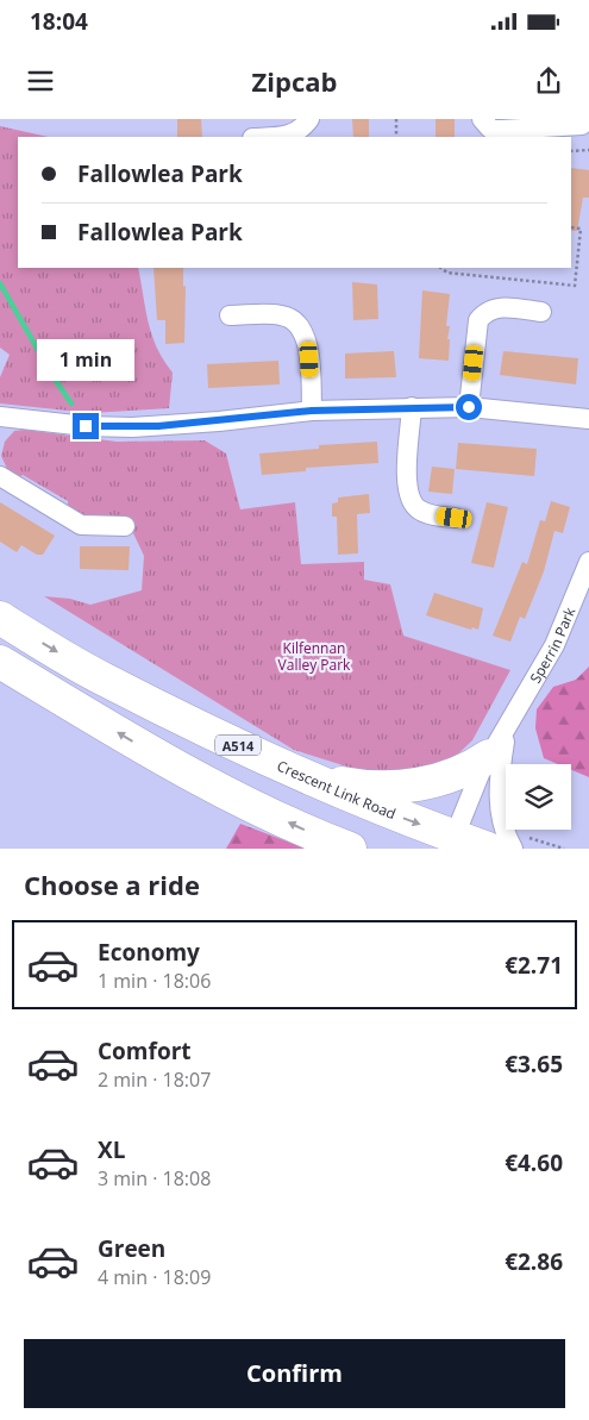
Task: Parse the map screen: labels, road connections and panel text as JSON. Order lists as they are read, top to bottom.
{
  "streets": {
    "highway": ["A514", "Crescent Link Road"],
    "street": ["Sperrin Park"]
  },
  "crossings": [
    ["Sperrin Park", "Crescent Link Road"]
  ],
  "parks": ["Kilfennan Valley Park"],
  "page": {
    "status": "18:04",
    "header": "Zipcab",
    "banner": ["Fallowlea Park", "Fallowlea Park"],
    "bubble": "1 min",
    "heading": "Choose a ride",
    "list": [
      {
        "name": "Economy",
        "note": "1 min · 18:06",
        "value": "€2.71"
      },
      {
        "name": "Comfort",
        "note": "2 min · 18:07",
        "value": "€3.65"
      },
      {
        "name": "XL",
        "note": "3 min · 18:08",
        "value": "€4.60"
      },
      {
        "name": "Green",
        "note": "4 min · 18:09",
        "value": "€2.86"
      }
    ],
    "buttons": "Confirm"
  }
}
